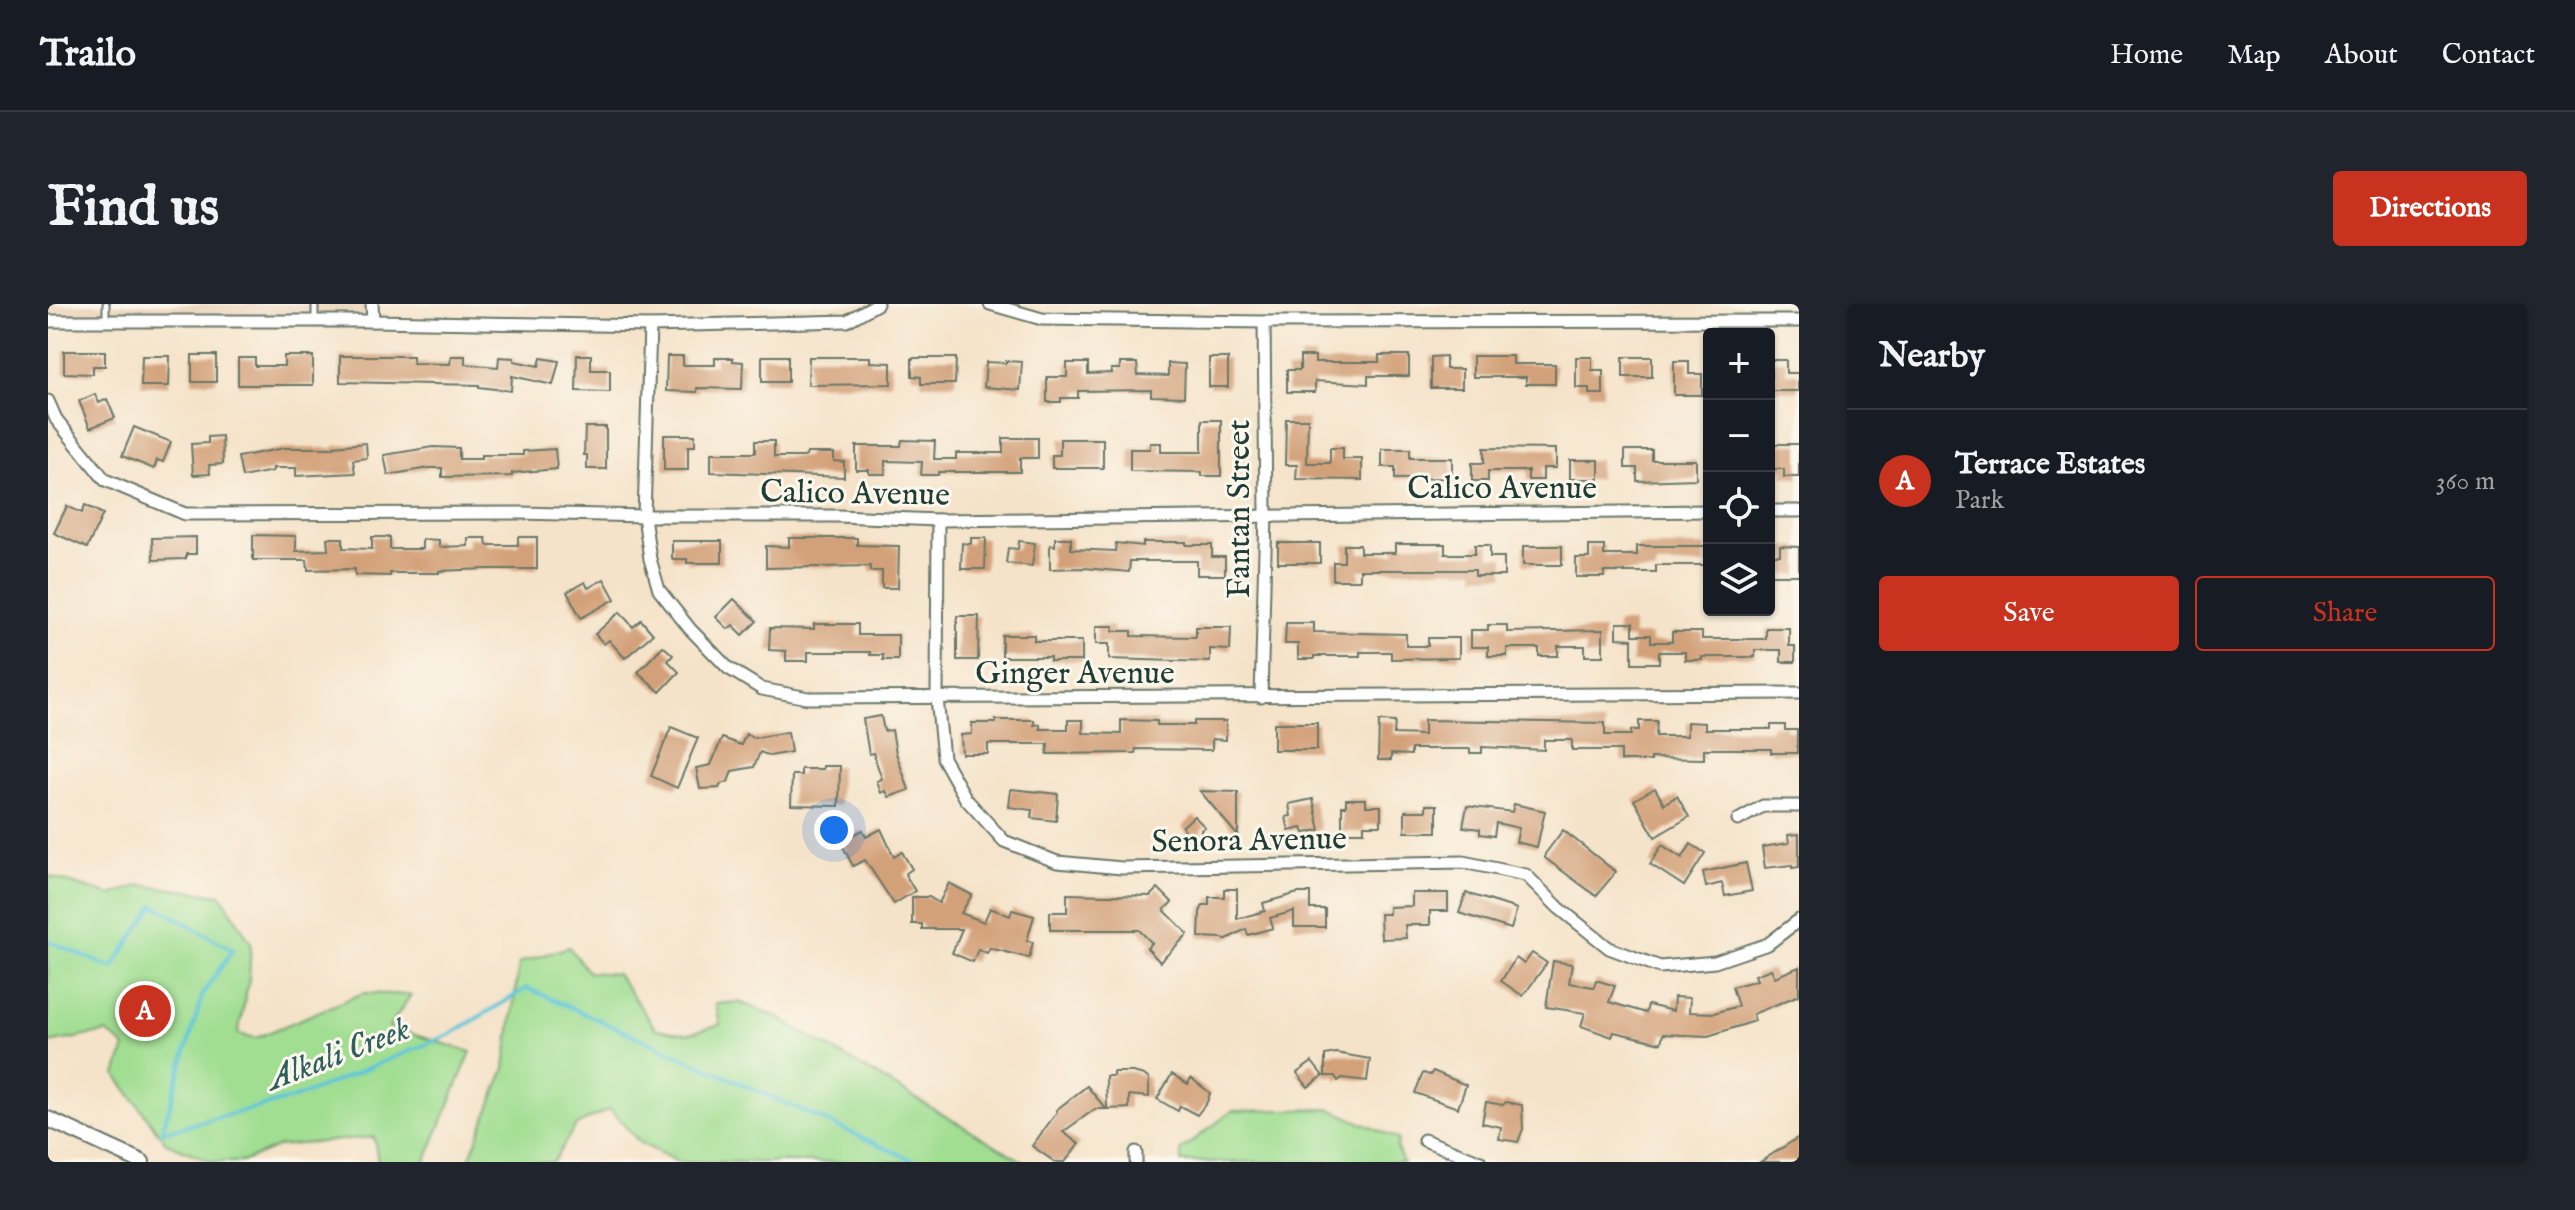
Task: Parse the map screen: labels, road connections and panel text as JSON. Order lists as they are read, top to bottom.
{
  "streets": {
    "street": [
      "Calico Avenue",
      "Fantan Street",
      "Ginger Avenue",
      "Senora Avenue"
    ]
  },
  "crossings": [
    ["Calico Avenue", "Fantan Street"],
    ["Calico Avenue", "Ginger Avenue"],
    ["Calico Avenue", "Senora Avenue"],
    ["Fantan Street", "Ginger Avenue"],
    ["Ginger Avenue", "Senora Avenue"]
  ],
  "water": ["Alkali Creek"],
  "page": {
    "header": "Trailo",
    "nav": [
      "Home",
      "Map",
      "About",
      "Contact"
    ],
    "buttons": [
      "Directions",
      ["Save", "Share"]
    ],
    "title": "Find us",
    "heading": "Nearby",
    "map_buttons": ["+", "−"],
    "list": [
      {
        "mark": "A",
        "name": "Terrace Estates",
        "note": "Park",
        "value": "360 m"
      }
    ],
    "pins": "A"
  }
}
